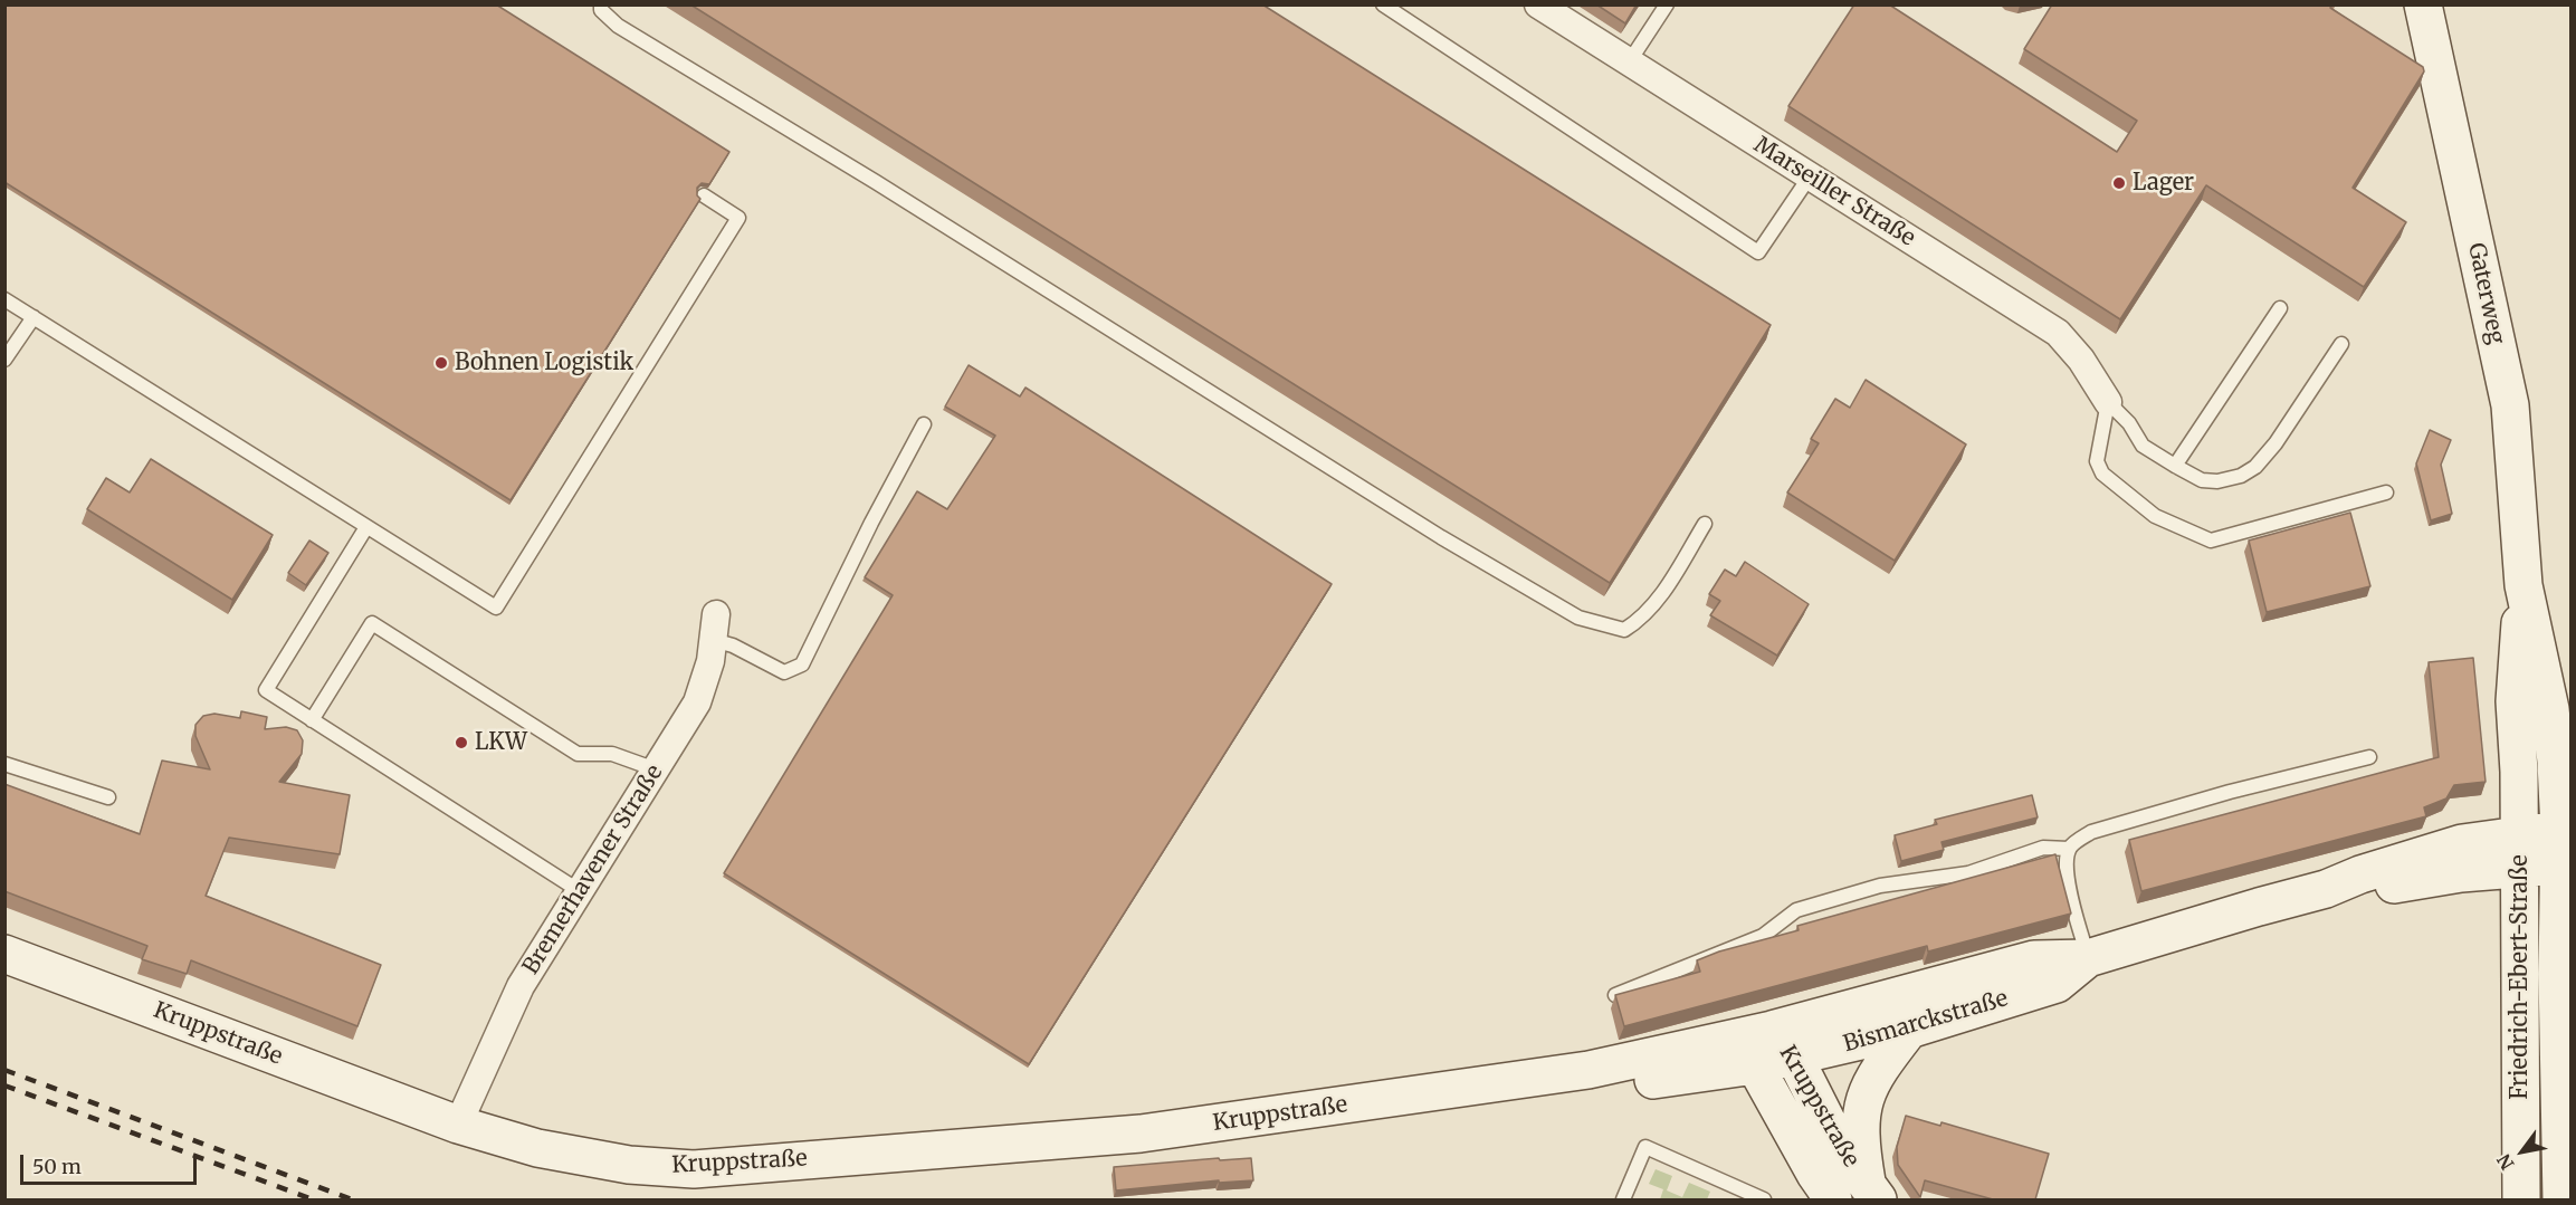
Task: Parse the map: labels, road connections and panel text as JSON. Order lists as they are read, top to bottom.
{
  "streets": {
    "street": [
      "Marseiller Straße",
      "Gaterweg",
      "Bremerhavener Straße",
      "Friedrich-Ebert-Straße",
      "Bismarckstraße",
      "Kruppstraße"
    ]
  },
  "crossings": [
    ["Gaterweg", "Friedrich-Ebert-Straße"],
    ["Gaterweg", "Bismarckstraße"],
    ["Bremerhavener Straße", "Kruppstraße"],
    ["Friedrich-Ebert-Straße", "Bismarckstraße"],
    ["Bismarckstraße", "Kruppstraße"]
  ],
  "places": ["Lager", "Bohnen Logistik", "LKW"],
  "scale_bar": "50 m",
  "north": "bottom left"
}
